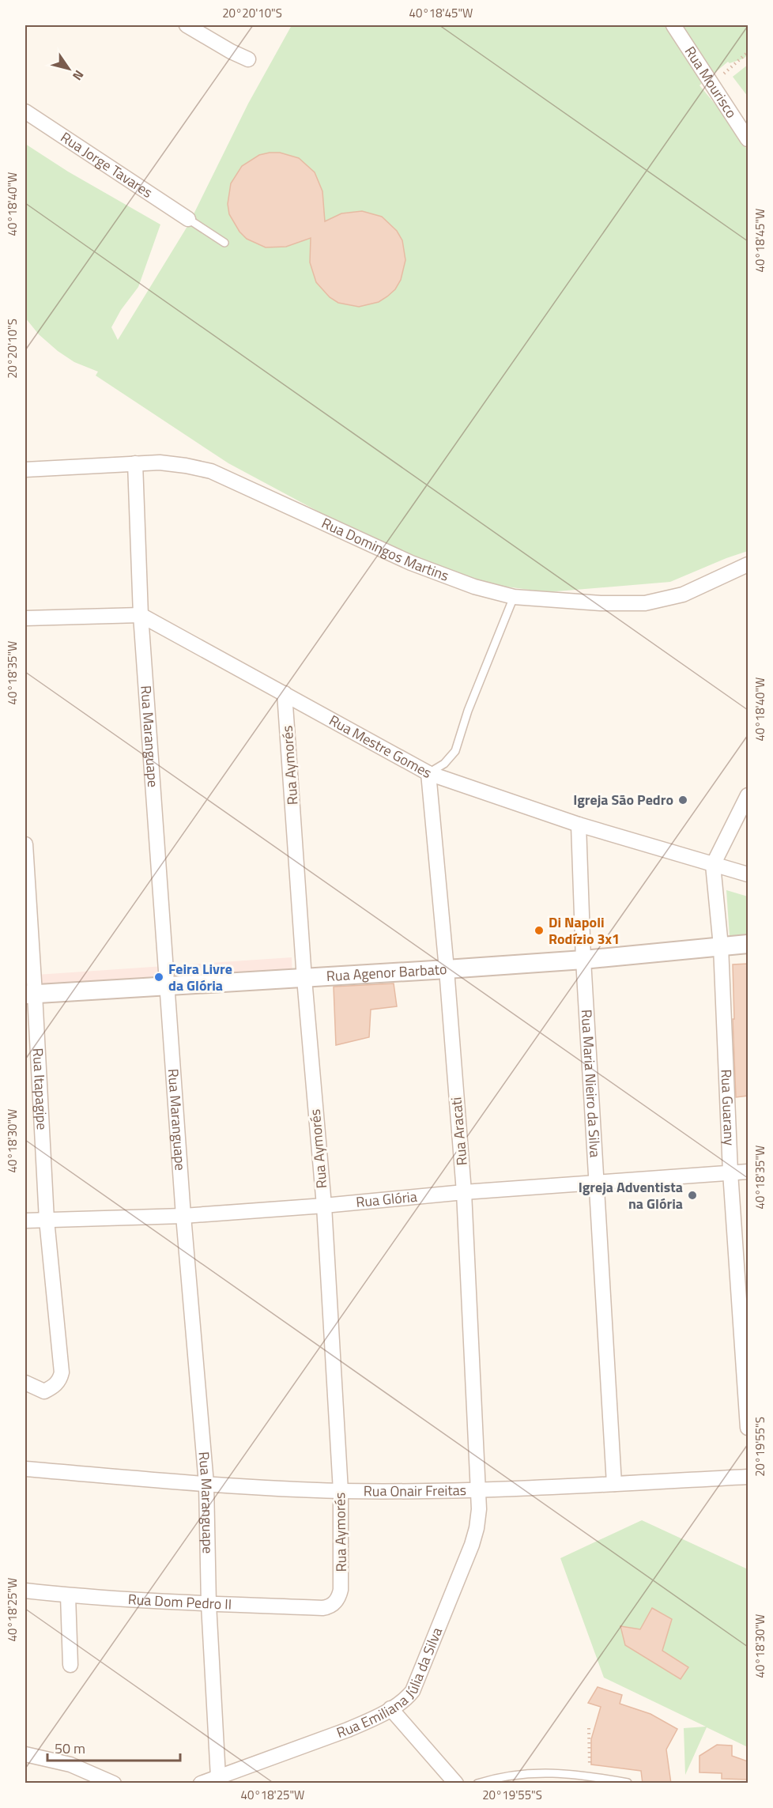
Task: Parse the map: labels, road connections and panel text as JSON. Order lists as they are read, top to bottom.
{
  "streets": {
    "street": [
      "Rua Mourisco",
      "Rua Jorge Tavares",
      "Rua Domingos Martins",
      "Rua Maranguape",
      "Rua Mestre Gomes",
      "Rua Aymorés",
      "Rua Agenor Barbato",
      "Rua Maria Nieiro da Silva",
      "Rua Itapagipe",
      "Rua Guarany",
      "Rua Aracati",
      "Rua Glória",
      "Rua Onair Freitas",
      "Rua Dom Pedro II",
      "Rua Emiliana Júlia da Silva"
    ]
  },
  "crossings": [
    ["Rua Domingos Martins", "Rua Maranguape"],
    ["Rua Maranguape", "Rua Mestre Gomes"],
    ["Rua Maranguape", "Rua Agenor Barbato"],
    ["Rua Maranguape", "Rua Glória"],
    ["Rua Maranguape", "Rua Onair Freitas"],
    ["Rua Maranguape", "Rua Dom Pedro II"],
    ["Rua Maranguape", "Rua Emiliana Júlia da Silva"],
    ["Rua Mestre Gomes", "Rua Aymorés"],
    ["Rua Mestre Gomes", "Rua Maria Nieiro da Silva"],
    ["Rua Mestre Gomes", "Rua Guarany"],
    ["Rua Mestre Gomes", "Rua Aracati"],
    ["Rua Aymorés", "Rua Agenor Barbato"],
    ["Rua Aymorés", "Rua Glória"],
    ["Rua Aymorés", "Rua Onair Freitas"],
    ["Rua Aymorés", "Rua Dom Pedro II"],
    ["Rua Agenor Barbato", "Rua Maria Nieiro da Silva"],
    ["Rua Agenor Barbato", "Rua Itapagipe"],
    ["Rua Agenor Barbato", "Rua Guarany"],
    ["Rua Agenor Barbato", "Rua Aracati"],
    ["Rua Maria Nieiro da Silva", "Rua Glória"],
    ["Rua Maria Nieiro da Silva", "Rua Onair Freitas"],
    ["Rua Itapagipe", "Rua Glória"],
    ["Rua Guarany", "Rua Glória"],
    ["Rua Aracati", "Rua Glória"],
    ["Rua Aracati", "Rua Onair Freitas"],
    ["Rua Aracati", "Rua Emiliana Júlia da Silva"],
    ["Rua Onair Freitas", "Rua Emiliana Júlia da Silva"]
  ],
  "places": [
    "Igreja São Pedro",
    "Di Napoli Rodízio 3x1",
    "Feira Livre da Glória",
    "Igreja Adventista na Glória"
  ],
  "scale_bar": "50 m",
  "north": "bottom right",
  "coordinates": [
    "20°20'10\"S",
    "40°18'45\"W",
    "40°18'40\"W",
    "40°18'35\"W",
    "40°18'30\"W",
    "20°19'55\"S",
    "40°18'25\"W"
  ]
}
